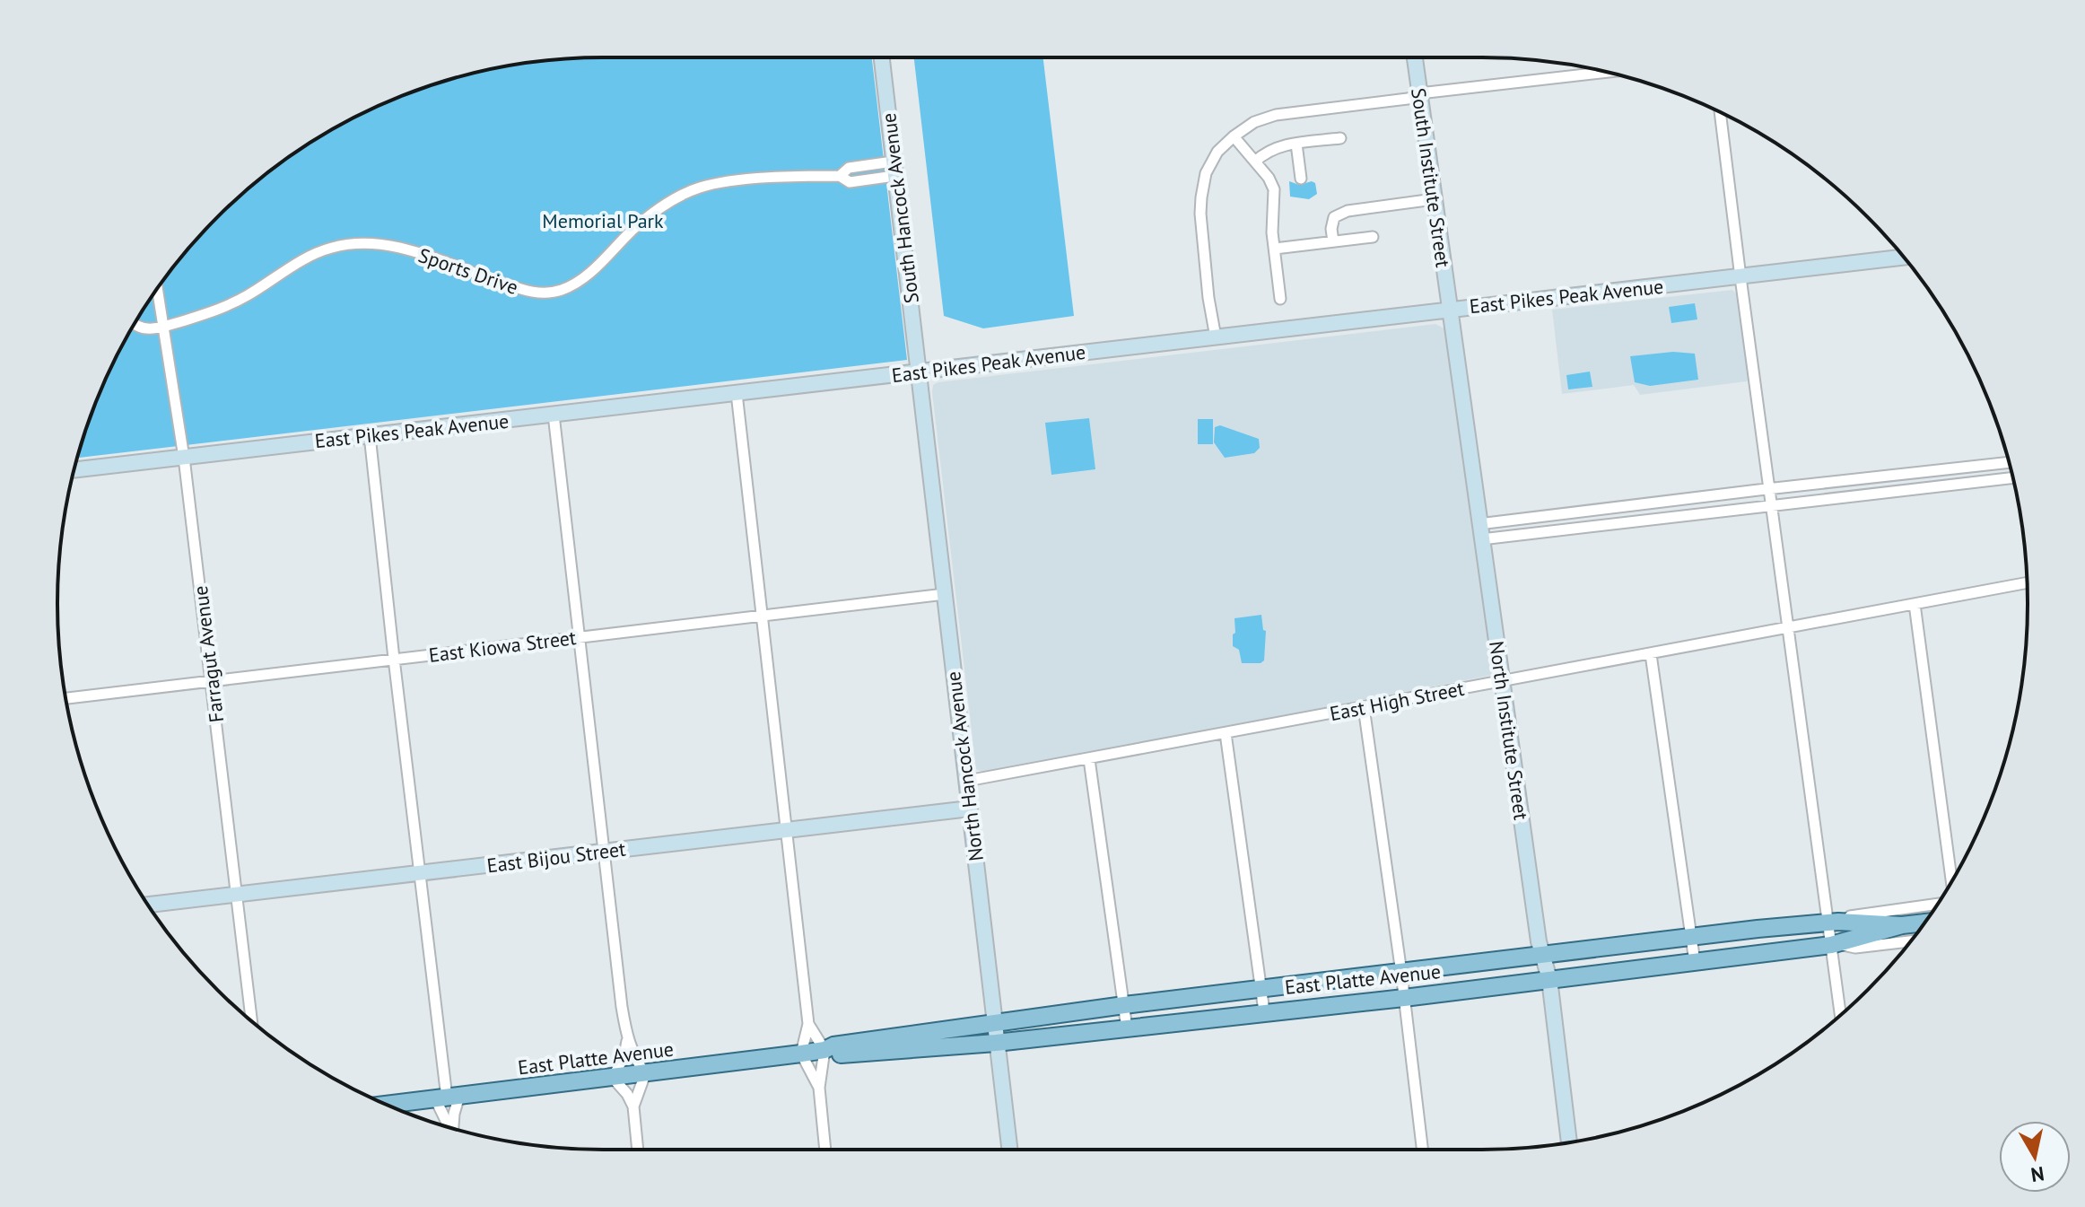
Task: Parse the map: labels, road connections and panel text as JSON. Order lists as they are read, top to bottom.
{
  "streets": {
    "main road": [
      "South Institute Street",
      "South Hancock Avenue",
      "East Pikes Peak Avenue",
      "North Institute Street",
      "North Hancock Avenue",
      "East Bijou Street",
      "East Platte Avenue"
    ],
    "street": [
      "Sports Drive",
      "East Kiowa Street",
      "Farragut Avenue",
      "East High Street"
    ]
  },
  "crossings": [
    ["South Institute Street", "East Pikes Peak Avenue"],
    ["South Institute Street", "North Institute Street"],
    ["South Hancock Avenue", "Sports Drive"],
    ["South Hancock Avenue", "East Pikes Peak Avenue"],
    ["South Hancock Avenue", "North Hancock Avenue"],
    ["Sports Drive", "Farragut Avenue"],
    ["East Pikes Peak Avenue", "Farragut Avenue"],
    ["East Pikes Peak Avenue", "North Institute Street"],
    ["East Pikes Peak Avenue", "North Hancock Avenue"],
    ["East Kiowa Street", "Farragut Avenue"],
    ["East Kiowa Street", "North Hancock Avenue"],
    ["Farragut Avenue", "East Bijou Street"],
    ["East High Street", "North Institute Street"],
    ["East High Street", "North Hancock Avenue"],
    ["North Institute Street", "East Platte Avenue"],
    ["North Hancock Avenue", "East Bijou Street"],
    ["North Hancock Avenue", "East Platte Avenue"]
  ],
  "parks": ["Memorial Park"],
  "north": "bottom"
}
